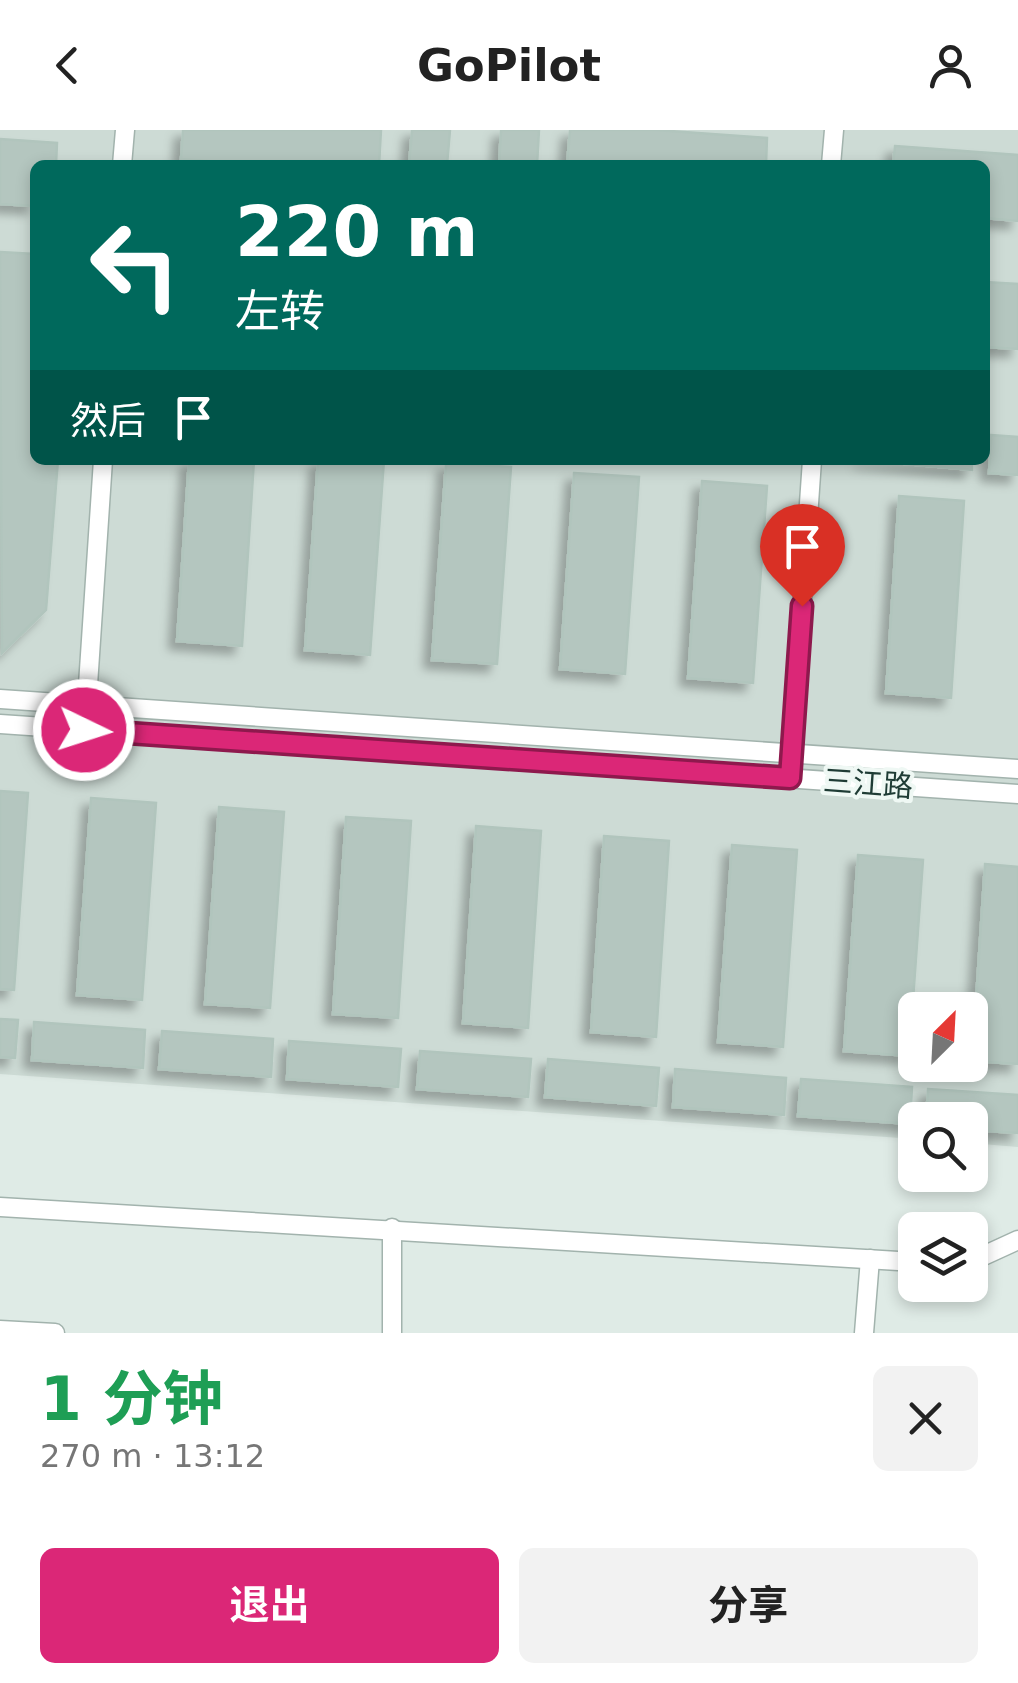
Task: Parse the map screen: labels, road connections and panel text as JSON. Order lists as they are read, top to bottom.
{
  "streets": {
    "street": ["三江路"]
  },
  "north": "top right",
  "page": {
    "header": "GoPilot",
    "turn": ["220 m", "左转"],
    "then": "然后",
    "heading": ["1 分钟", "270 m · 13:12"],
    "buttons": ["退出", "分享"]
  }
}
